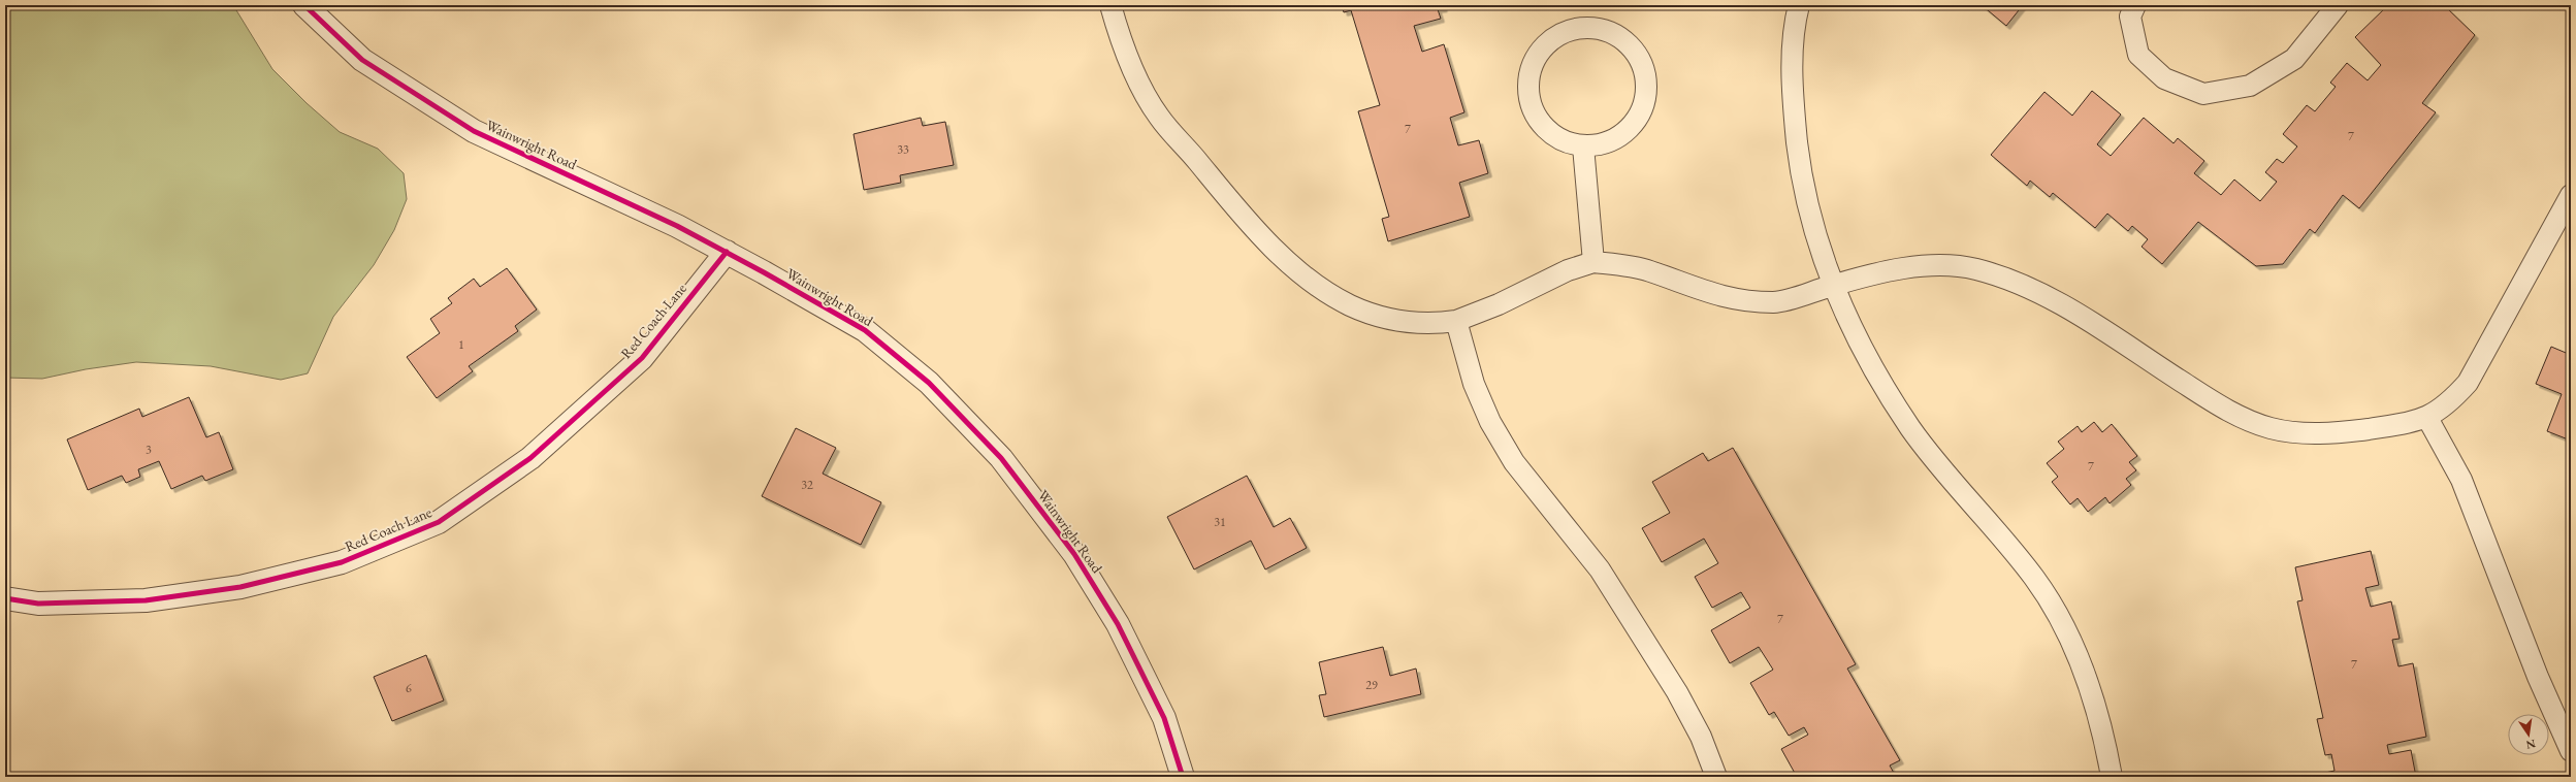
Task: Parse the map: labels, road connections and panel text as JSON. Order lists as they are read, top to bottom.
{
  "streets": {
    "street": ["Wainwright Road", "Red Coach Lane"]
  },
  "crossings": [
    ["Wainwright Road", "Red Coach Lane"]
  ],
  "house_numbers": [
    "7",
    "7",
    "33",
    "1",
    "3",
    "7",
    "32",
    "31",
    "7",
    "7",
    "29",
    "6"
  ],
  "north": "bottom"
}
